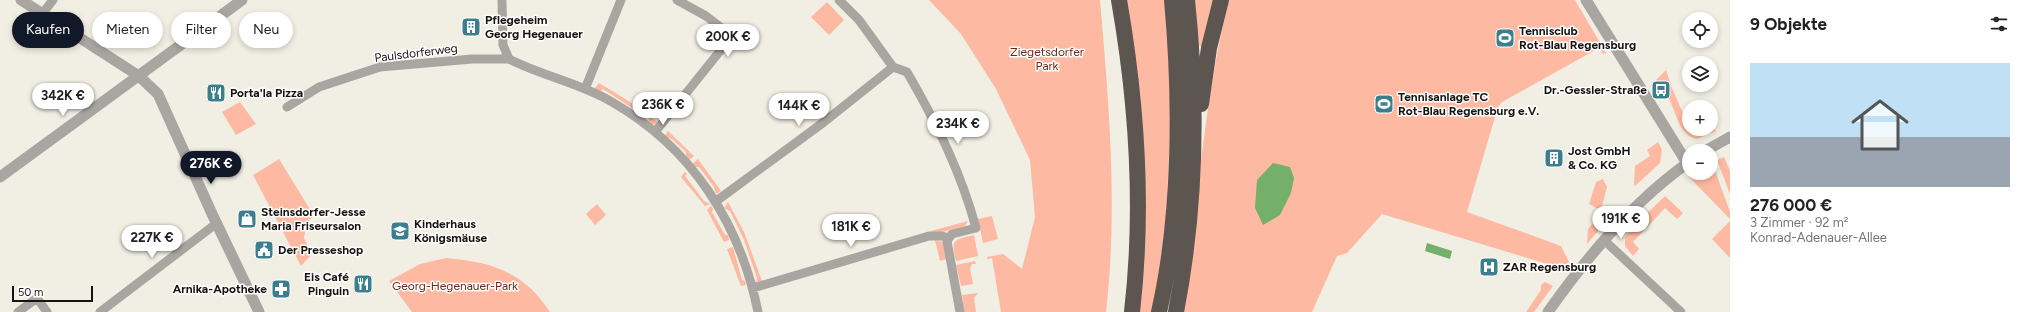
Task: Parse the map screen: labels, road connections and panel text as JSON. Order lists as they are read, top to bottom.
{
  "streets": {
    "street": ["Paulsdorferweg"]
  },
  "parks": ["Ziegetsdorfer Park", "Georg-Hegenauer-Park"],
  "places": {
    "building": ["Pflegeheim Georg Hegenauer", "Jost GmbH & Co. KG"],
    "sports": ["Tennisclub Rot-Blau Regensburg", "Tennisanlage TC Rot-Blau Regensburg e.V."],
    "bus stop": ["Dr.-Gessler-Straße"],
    "restaurant": ["Porta'la Pizza", "Eis Café Pinguin"],
    "shop": ["Steinsdorfer-Jesse Maria Friseursalon"],
    "school or university": ["Kinderhaus Königsmäuse"],
    "public building": ["Der Presseshop"],
    "hospital": ["ZAR Regensburg"],
    "pharmacy": ["Arnika-Apotheke"]
  },
  "scale_bar": "50 m",
  "page": {
    "heading": "9 Objekte",
    "map_buttons": ["+", "−"],
    "chip": [
      "Kaufen",
      "Mieten",
      "Filter",
      "Neu"
    ],
    "price": [
      "200K €",
      "342K €",
      "236K €",
      "144K €",
      "234K €",
      "276K €",
      "191K €",
      "181K €",
      "227K €"
    ],
    "list": [
      {
        "name": "276 000 €",
        "note": "3 Zimmer · 92 m² · Konrad-Adenauer-Allee"
      }
    ],
    "scale": "50 m"
  }
}
